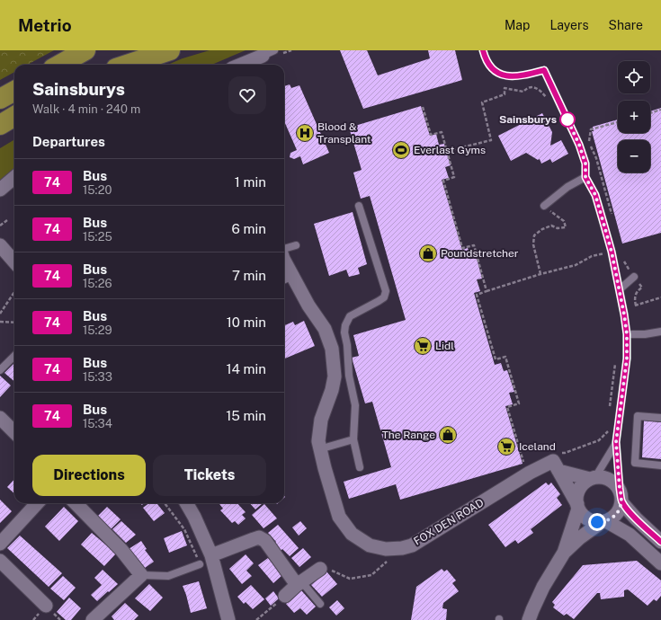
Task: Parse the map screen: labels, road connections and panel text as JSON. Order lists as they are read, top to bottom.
{
  "streets": {
    "street": ["FOX DEN ROAD"]
  },
  "places": {
    "other": ["Sainsburys"],
    "hospital": ["Blood & Transplant"],
    "sports": ["Everlast Gyms"],
    "shop": ["Poundstretcher", "The Range"],
    "supermarket": ["Lidl", "Iceland"]
  },
  "lines": ["bus line 74"],
  "page": {
    "header": "Metrio",
    "nav": ["Map", "Layers", "Share"],
    "map_buttons": ["+", "−"],
    "heading": [
      ["Sainsburys", "Walk · 4 min · 240 m"],
      "Departures"
    ],
    "list": [
      {
        "mark": "74",
        "name": "Bus",
        "note": "15:20",
        "value": "1 min"
      },
      {
        "mark": "74",
        "name": "Bus",
        "note": "15:25",
        "value": "6 min"
      },
      {
        "mark": "74",
        "name": "Bus",
        "note": "15:26",
        "value": "7 min"
      },
      {
        "mark": "74",
        "name": "Bus",
        "note": "15:29",
        "value": "10 min"
      },
      {
        "mark": "74",
        "name": "Bus",
        "note": "15:33",
        "value": "14 min"
      },
      {
        "mark": "74",
        "name": "Bus",
        "note": "15:34",
        "value": "15 min"
      }
    ],
    "buttons": ["Directions", "Tickets"]
  }
}
